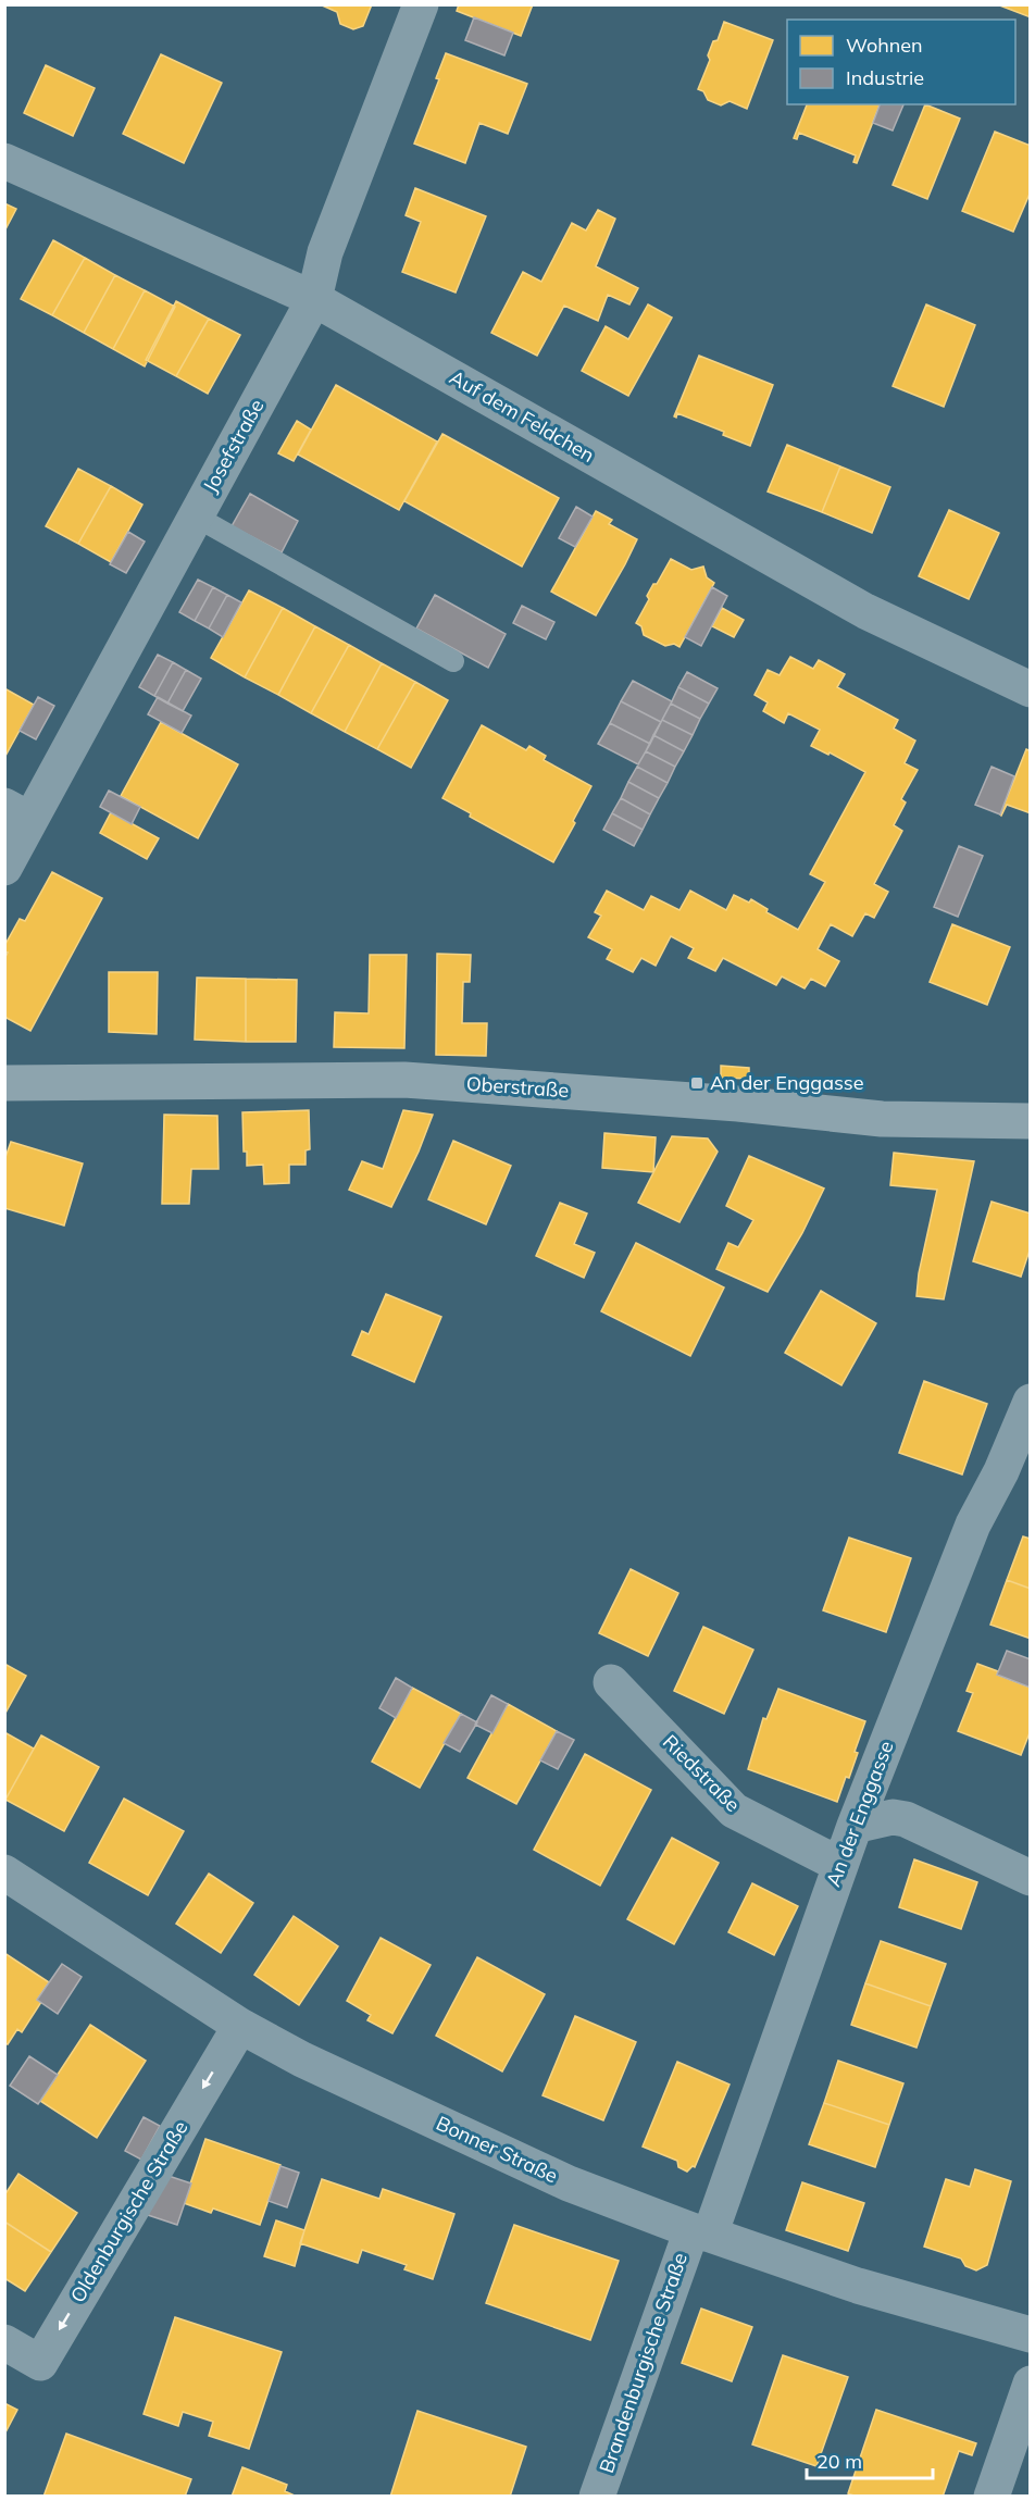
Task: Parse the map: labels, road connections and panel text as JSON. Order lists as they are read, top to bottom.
{
  "streets": {
    "street": [
      "Auf dem Feldchen",
      "Josefstraße",
      "Oberstraße",
      "Riedstraße",
      "An der Enggasse",
      "Bonner Straße",
      "Oldenburgische Straße",
      "Brandenburgische Straße"
    ]
  },
  "crossings": [
    ["Auf dem Feldchen", "Josefstraße"],
    ["Riedstraße", "An der Enggasse"],
    ["An der Enggasse", "Bonner Straße"],
    ["An der Enggasse", "Brandenburgische Straße"],
    ["Bonner Straße", "Oldenburgische Straße"],
    ["Bonner Straße", "Brandenburgische Straße"]
  ],
  "one_way": ["Oldenburgische Straße"],
  "places": {
    "transit": ["An der Enggasse"]
  },
  "legend": ["Wohnen", "Industrie"],
  "scale_bar": "20 m"
}
